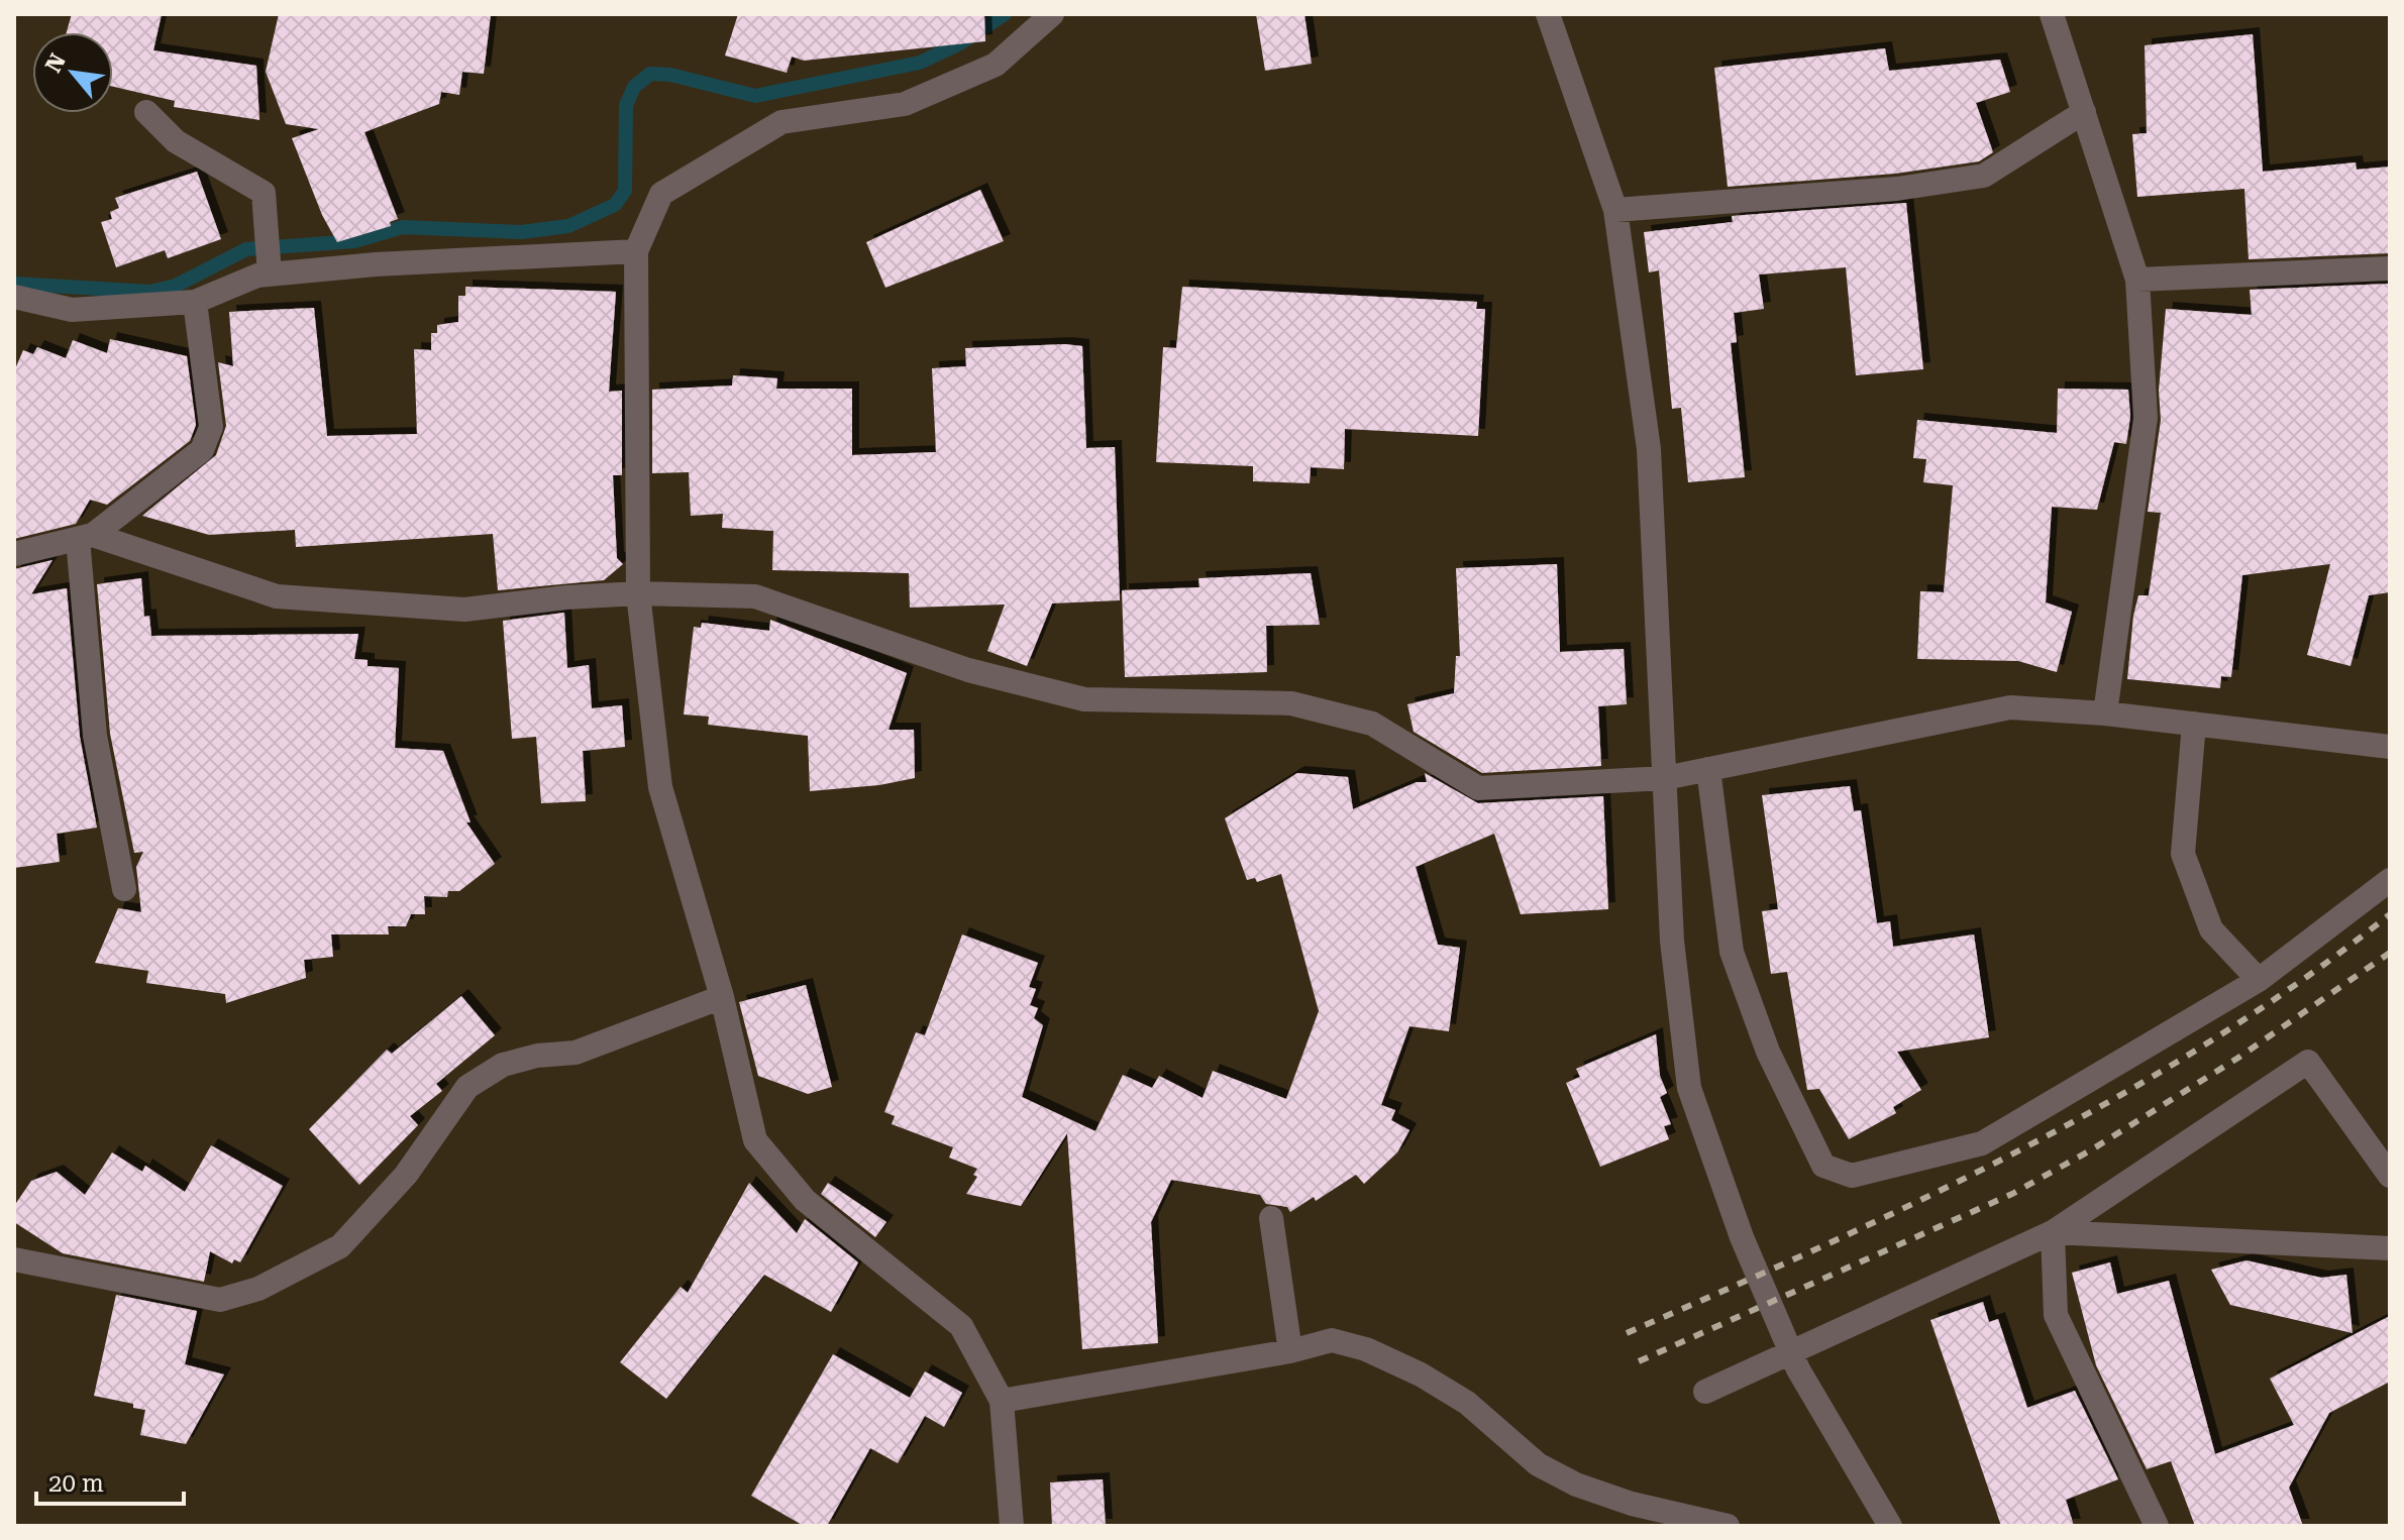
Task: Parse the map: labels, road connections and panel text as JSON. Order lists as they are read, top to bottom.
{
  "scale_bar": "20 m",
  "north": "top left"
}
